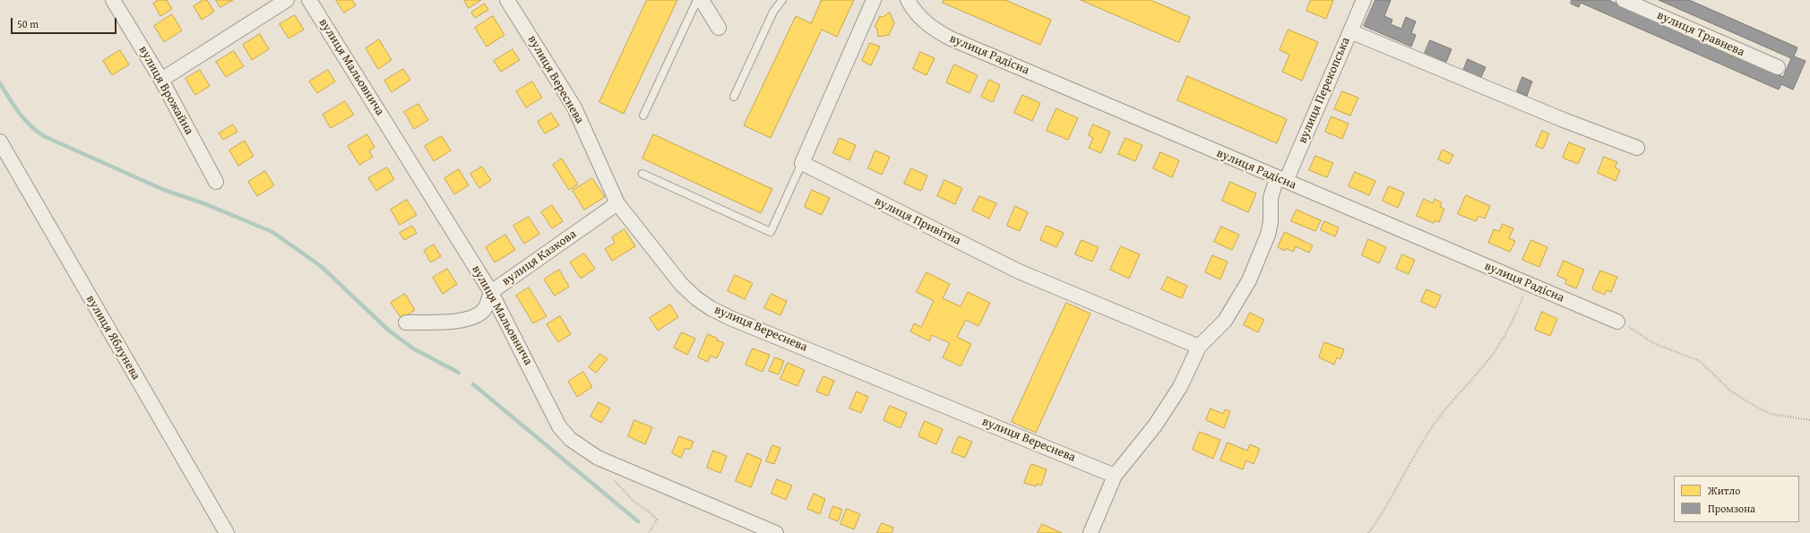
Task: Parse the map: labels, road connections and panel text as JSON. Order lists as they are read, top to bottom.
{
  "streets": {
    "street": [
      "вулиця Травнева",
      "вулиця Радісна",
      "вулиця Мальовнича",
      "вулиця Вереснева",
      "вулиця Врожайна",
      "вулиця Перекопська",
      "вулиця Привітна",
      "вулиця Казкова",
      "вулиця Яблунева"
    ]
  },
  "crossings": [
    ["вулиця Радісна", "вулиця Перекопська"],
    ["вулиця Мальовнича", "вулиця Казкова"],
    ["вулиця Вереснева", "вулиця Перекопська"],
    ["вулиця Вереснева", "вулиця Казкова"],
    ["вулиця Перекопська", "вулиця Привітна"]
  ],
  "legend": ["Житло", "Промзона"],
  "scale_bar": "50 m"
}
